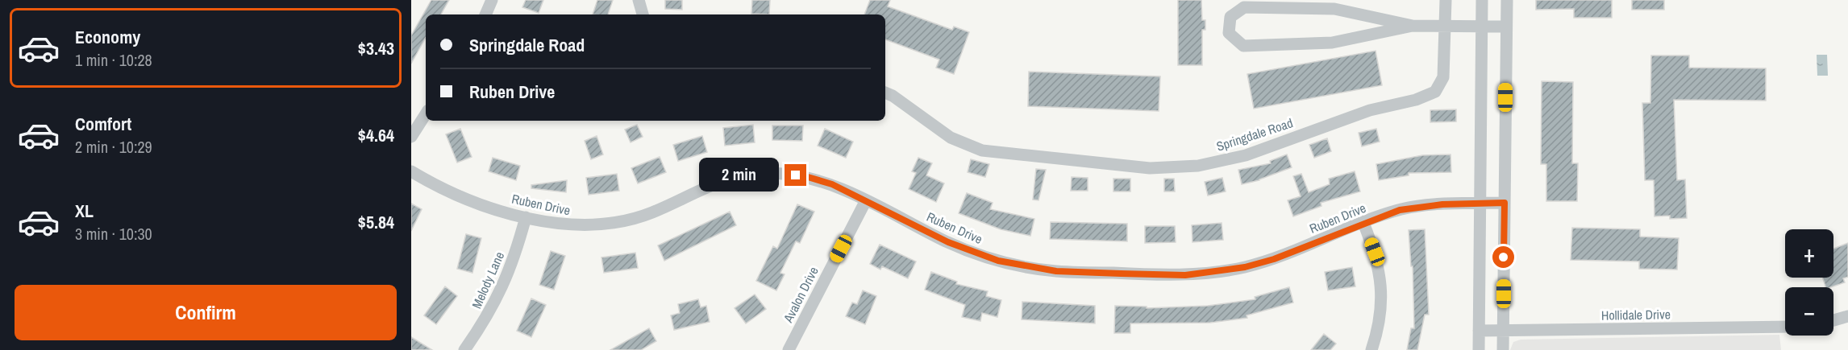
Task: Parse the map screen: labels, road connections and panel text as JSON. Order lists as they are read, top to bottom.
{
  "streets": {
    "street": [
      "Springdale Road",
      "Ruben Drive",
      "Melody Lane",
      "Avalon Drive",
      "Hollidale Drive"
    ]
  },
  "crossings": [
    ["Ruben Drive", "Melody Lane"],
    ["Ruben Drive", "Avalon Drive"]
  ],
  "page": {
    "list": [
      {
        "name": "Economy",
        "note": "1 min · 10:28",
        "value": "$3.43"
      },
      {
        "name": "Comfort",
        "note": "2 min · 10:29",
        "value": "$4.64"
      },
      {
        "name": "XL",
        "note": "3 min · 10:30",
        "value": "$5.84"
      }
    ],
    "banner": ["Springdale Road", "Ruben Drive"],
    "bubble": "2 min",
    "map_buttons": ["+", "−"],
    "buttons": "Confirm"
  }
}
